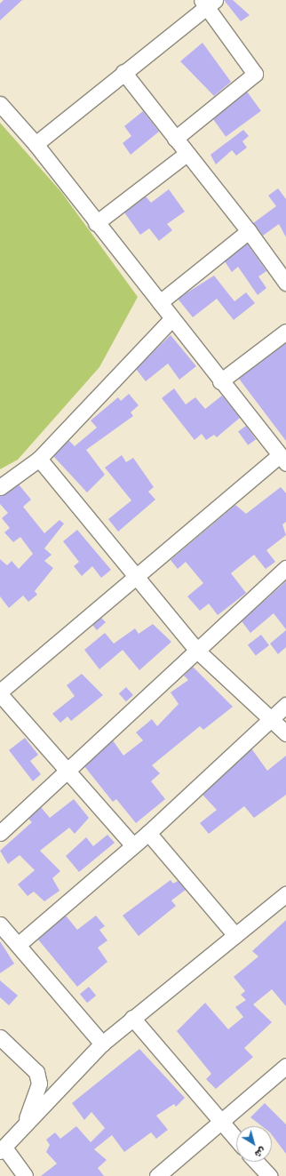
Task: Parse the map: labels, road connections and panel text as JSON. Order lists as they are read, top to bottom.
{
  "north": "bottom right"
}
